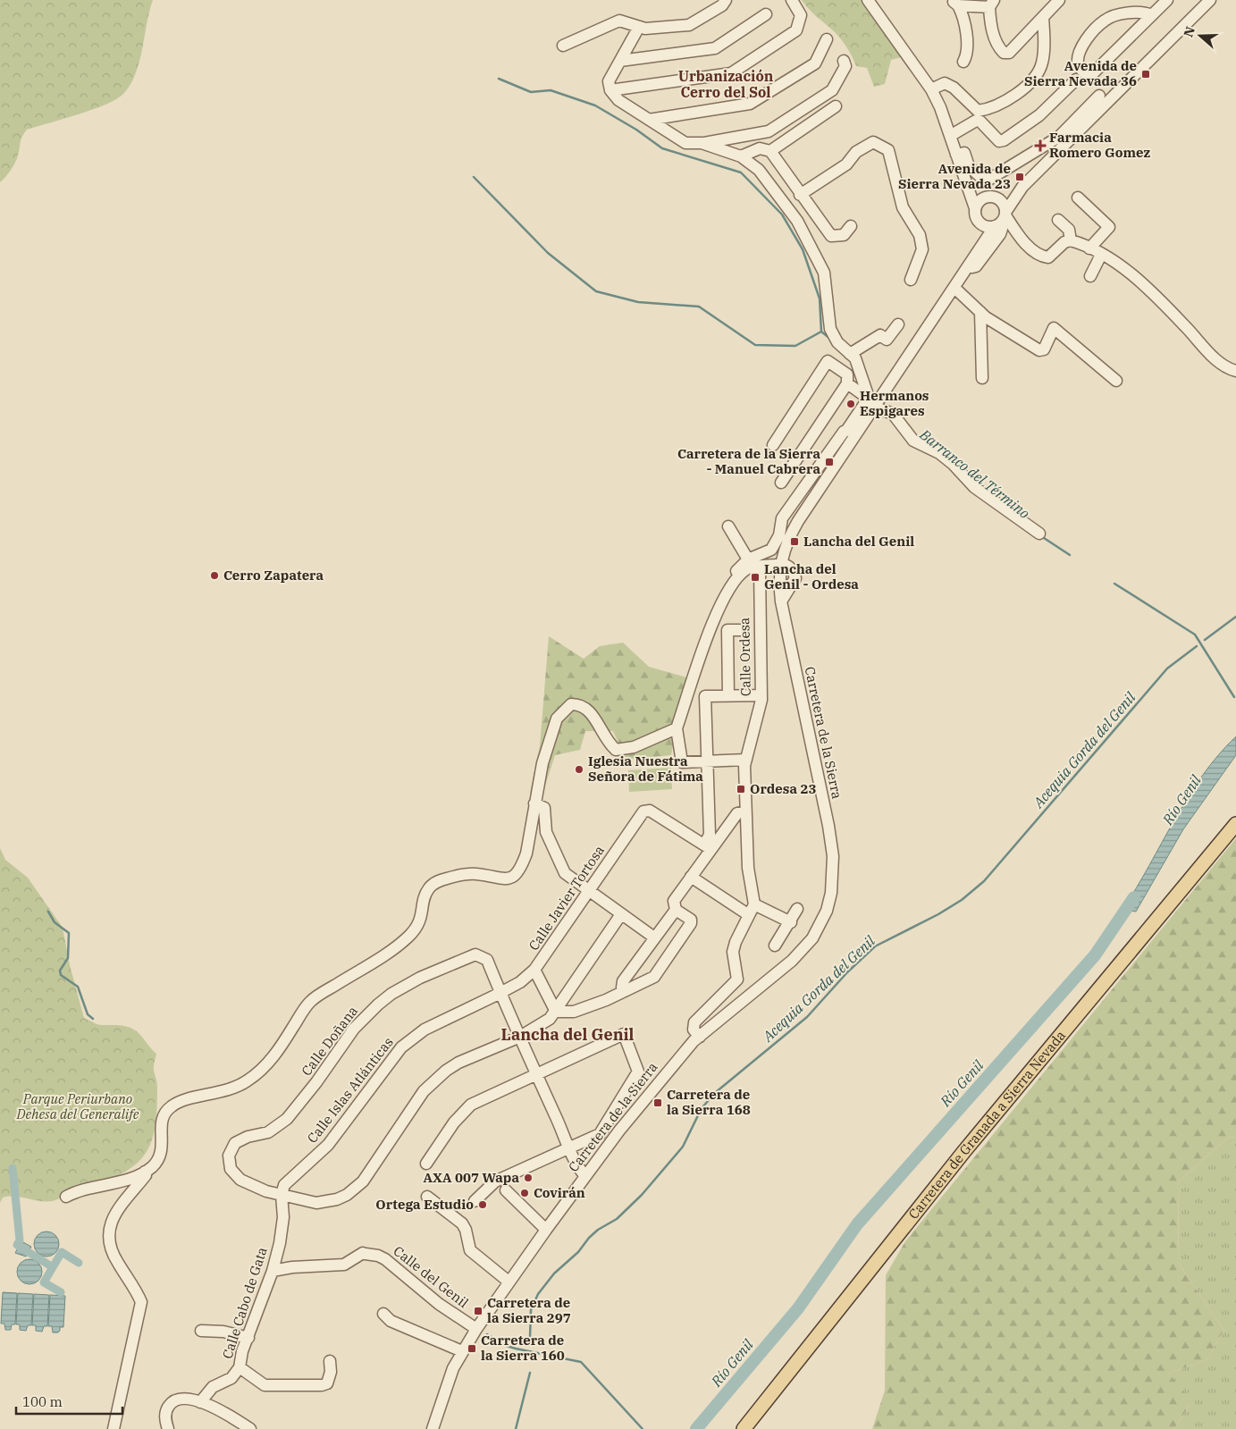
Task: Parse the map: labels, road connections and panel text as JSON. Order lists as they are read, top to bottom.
{
  "streets": {
    "main road": ["Carretera de Granada a Sierra Nevada"],
    "street": [
      "Calle Ordesa",
      "Carretera de la Sierra",
      "Calle Javier Tortosa",
      "Calle Doñana",
      "Calle Islas Atlánticas",
      "Calle del Genil",
      "Calle Cabo de Gata"
    ]
  },
  "crossings": [
    ["Carretera de la Sierra", "Calle Doñana"],
    ["Carretera de la Sierra", "Calle del Genil"],
    ["Calle Javier Tortosa", "Calle Doñana"],
    ["Calle Javier Tortosa", "Calle Islas Atlánticas"],
    ["Calle Doñana", "Calle Islas Atlánticas"],
    ["Calle Doñana", "Calle Cabo de Gata"],
    ["Calle Islas Atlánticas", "Calle Cabo de Gata"],
    ["Calle del Genil", "Calle Cabo de Gata"]
  ],
  "districts": ["Urbanización Cerro del Sol", "Lancha del Genil"],
  "water": ["Barranco del Término", "Acequia Gorda del Genil", "Río Genil"],
  "parks": ["Parque Periurbano Dehesa del Generalife"],
  "places": {
    "transit": [
      "Avenida de Sierra Nevada 36",
      "Avenida de Sierra Nevada 23",
      "Carretera de la Sierra - Manuel Cabrera",
      "Lancha del Genil",
      "Lancha del Genil - Ordesa",
      "Ordesa 23",
      "Carretera de la Sierra 168",
      "Carretera de la Sierra 297",
      "Carretera de la Sierra 160"
    ],
    "health": ["Farmacia Romero Gomez"],
    "other": [
      "Hermanos Espigares",
      "Cerro Zapatera",
      "Iglesia Nuestra Señora de Fátima",
      "AXA 007 Wapa",
      "Covirán",
      "Ortega Estudio"
    ]
  },
  "scale_bar": "100 m",
  "north": "left"
}
